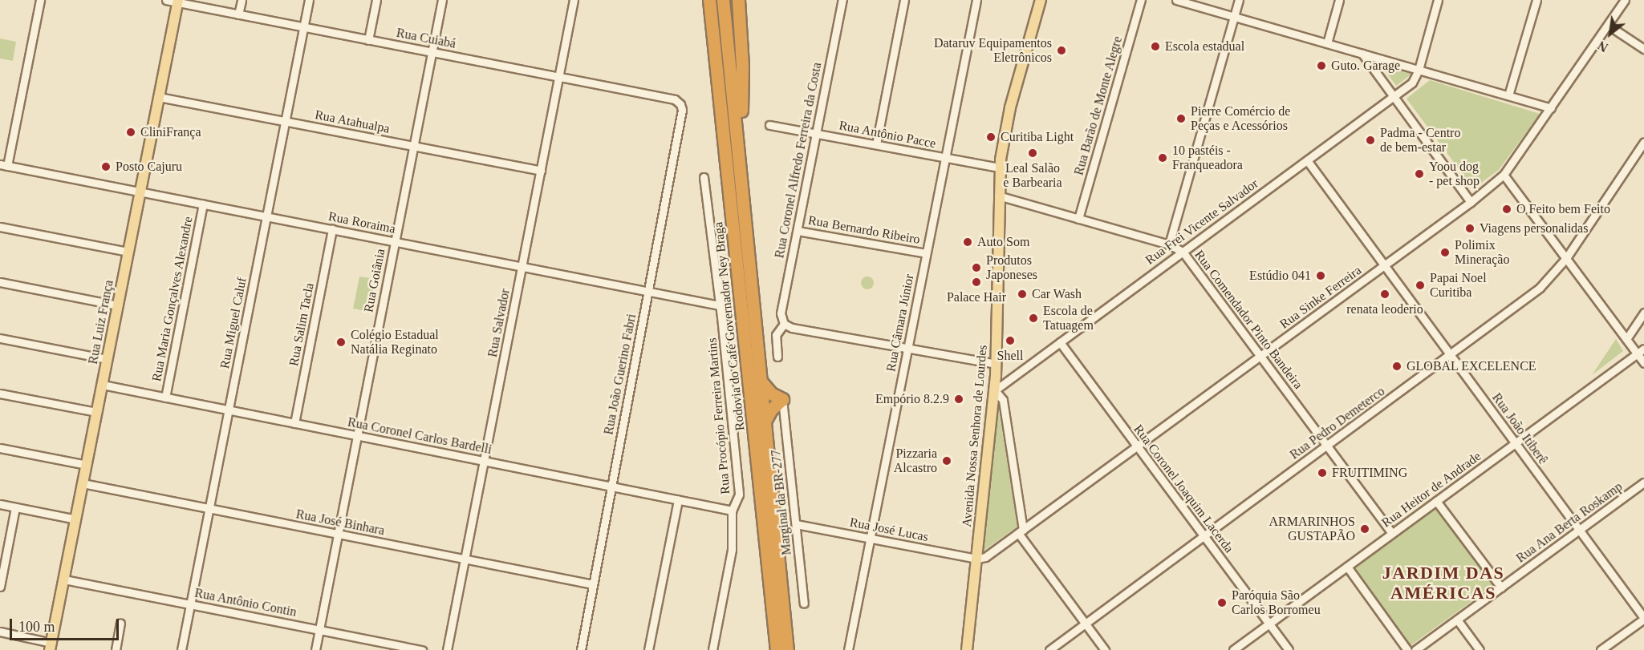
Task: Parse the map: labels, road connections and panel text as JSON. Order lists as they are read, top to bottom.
{
  "streets": {
    "highway": ["Rodovia do Café Governador Ney Braga"],
    "main road": ["Rua Luiz França", "Avenida Nossa Senhora de Lourdes"],
    "street": [
      "Rua Cuiabá",
      "Rua Barão de Monte Alegre",
      "Rua Atahualpa",
      "Rua Antônio Pacce",
      "Rua Coronel Alfredo Ferreira da Costa",
      "Rua Frei Vicente Salvador",
      "Rua Roraima",
      "Rua Bernardo Ribeiro",
      "Rua Goiânia",
      "Rua Sinke Ferreira",
      "Rua Maria Gonçalves Alexandre",
      "Rua Comendador Pinto Bandeira",
      "Rua Miguel Caluf",
      "Rua Salvador",
      "Rua Câmara Júnior",
      "Rua Salim Tacla",
      "Rua João Guerino Fabri",
      "Rua Procópio Ferreira Martins",
      "Rua Pedro Demeterco",
      "Rua João Itiberê",
      "Rua Coronel Carlos Bardelli",
      "Rua Coronel Joaquim Lacerda",
      "Rua Heitor de Andrade",
      "Marginal da BR-277",
      "Rua José Binhara",
      "Rua Ana Berta Roskamp",
      "Rua José Lucas",
      "Rua Antônio Contin"
    ]
  },
  "crossings": [
    ["Rua Cuiabá", "Rua Goiânia"],
    ["Rua Cuiabá", "Rua Luiz França"],
    ["Rua Cuiabá", "Rua Miguel Caluf"],
    ["Rua Cuiabá", "Rua Salvador"],
    ["Rua Cuiabá", "Rua João Guerino Fabri"],
    ["Rua Barão de Monte Alegre", "Rua Comendador Pinto Bandeira"],
    ["Rua Atahualpa", "Rua Goiânia"],
    ["Rua Atahualpa", "Rua Luiz França"],
    ["Rua Atahualpa", "Rua Miguel Caluf"],
    ["Rua Atahualpa", "Rua Salvador"],
    ["Rua Antônio Pacce", "Rua Coronel Alfredo Ferreira da Costa"],
    ["Rua Antônio Pacce", "Rua Câmara Júnior"],
    ["Rua Antônio Pacce", "Avenida Nossa Senhora de Lourdes"],
    ["Rua Coronel Alfredo Ferreira da Costa", "Rua Bernardo Ribeiro"],
    ["Rua Frei Vicente Salvador", "Rua Comendador Pinto Bandeira"],
    ["Rua Frei Vicente Salvador", "Rua João Itiberê"],
    ["Rua Frei Vicente Salvador", "Avenida Nossa Senhora de Lourdes"],
    ["Rua Frei Vicente Salvador", "Rua Coronel Joaquim Lacerda"],
    ["Rua Roraima", "Rua Goiânia"],
    ["Rua Roraima", "Rua Maria Gonçalves Alexandre"],
    ["Rua Roraima", "Rua Luiz França"],
    ["Rua Roraima", "Rua Miguel Caluf"],
    ["Rua Roraima", "Rua Salvador"],
    ["Rua Roraima", "Rua Salim Tacla"],
    ["Rua Roraima", "Rua João Guerino Fabri"],
    ["Rua Roraima", "Rua Procópio Ferreira Martins"],
    ["Rua Bernardo Ribeiro", "Rua Câmara Júnior"],
    ["Rua Goiânia", "Rua Coronel Carlos Bardelli"],
    ["Rua Goiânia", "Rua José Binhara"],
    ["Rua Goiânia", "Rua Antônio Contin"],
    ["Rua Sinke Ferreira", "Rua Comendador Pinto Bandeira"],
    ["Rua Sinke Ferreira", "Rua João Itiberê"],
    ["Rua Sinke Ferreira", "Avenida Nossa Senhora de Lourdes"],
    ["Rua Sinke Ferreira", "Rua Coronel Joaquim Lacerda"],
    ["Rua Sinke Ferreira", "Rua José Lucas"],
    ["Rua Maria Gonçalves Alexandre", "Rua Coronel Carlos Bardelli"],
    ["Rua Comendador Pinto Bandeira", "Rua Pedro Demeterco"],
    ["Rua Comendador Pinto Bandeira", "Avenida Nossa Senhora de Lourdes"],
    ["Rua Comendador Pinto Bandeira", "Rua Heitor de Andrade"],
    ["Rua Luiz França", "Rua Coronel Carlos Bardelli"],
    ["Rua Luiz França", "Rua José Binhara"],
    ["Rua Luiz França", "Rua Antônio Contin"],
    ["Rua Miguel Caluf", "Rua Coronel Carlos Bardelli"],
    ["Rua Miguel Caluf", "Rua José Binhara"],
    ["Rua Miguel Caluf", "Rua Antônio Contin"],
    ["Rua Salvador", "Rua Coronel Carlos Bardelli"],
    ["Rua Salvador", "Rua José Binhara"],
    ["Rua Câmara Júnior", "Rua José Lucas"],
    ["Rua Salim Tacla", "Rua Coronel Carlos Bardelli"],
    ["Rua João Guerino Fabri", "Rua Coronel Carlos Bardelli"],
    ["Rua João Guerino Fabri", "Rua José Binhara"],
    ["Rua Procópio Ferreira Martins", "Rua Coronel Carlos Bardelli"],
    ["Rua Pedro Demeterco", "Rua João Itiberê"],
    ["Rua Pedro Demeterco", "Rua Coronel Joaquim Lacerda"],
    ["Rua João Itiberê", "Rua Heitor de Andrade"],
    ["Rua João Itiberê", "Rua Ana Berta Roskamp"],
    ["Avenida Nossa Senhora de Lourdes", "Rua José Lucas"],
    ["Rua Coronel Joaquim Lacerda", "Rua Heitor de Andrade"],
    ["Marginal da BR-277", "Rua José Lucas"]
  ],
  "districts": ["JARDIM DAS AMÉRICAS"],
  "places": [
    "Escola estadual",
    "Dataruv Equipamentos Eletrônicos",
    "Guto. Garage",
    "Pierre Comércio de Peças e Acessórios",
    "CliniFrança",
    "Curitiba Light",
    "Padma - Centro de bem-estar",
    "Leal Salão e Barbearia",
    "10 pastéis - Franqueadora",
    "Posto Cajuru",
    "Yoou dog - pet shop",
    "O Feito bem Feito",
    "Viagens personalidas",
    "Auto Som",
    "Polimix Mineração",
    "Produtos Japoneses",
    "Estúdio 041",
    "Palace Hair",
    "Papai Noel Curitiba",
    "Car Wash",
    "renata leoderio",
    "Escola de Tatuagem",
    "Shell",
    "Colégio Estadual Natália Reginato",
    "GLOBAL EXCELENCE",
    "Empório 8.2.9",
    "Pizzaria Alcastro",
    "FRUITIMING",
    "ARMARINHOS GUSTAPÃO",
    "Paróquia São Carlos Borromeu"
  ],
  "scale_bar": "100 m",
  "north": "bottom left"
}
